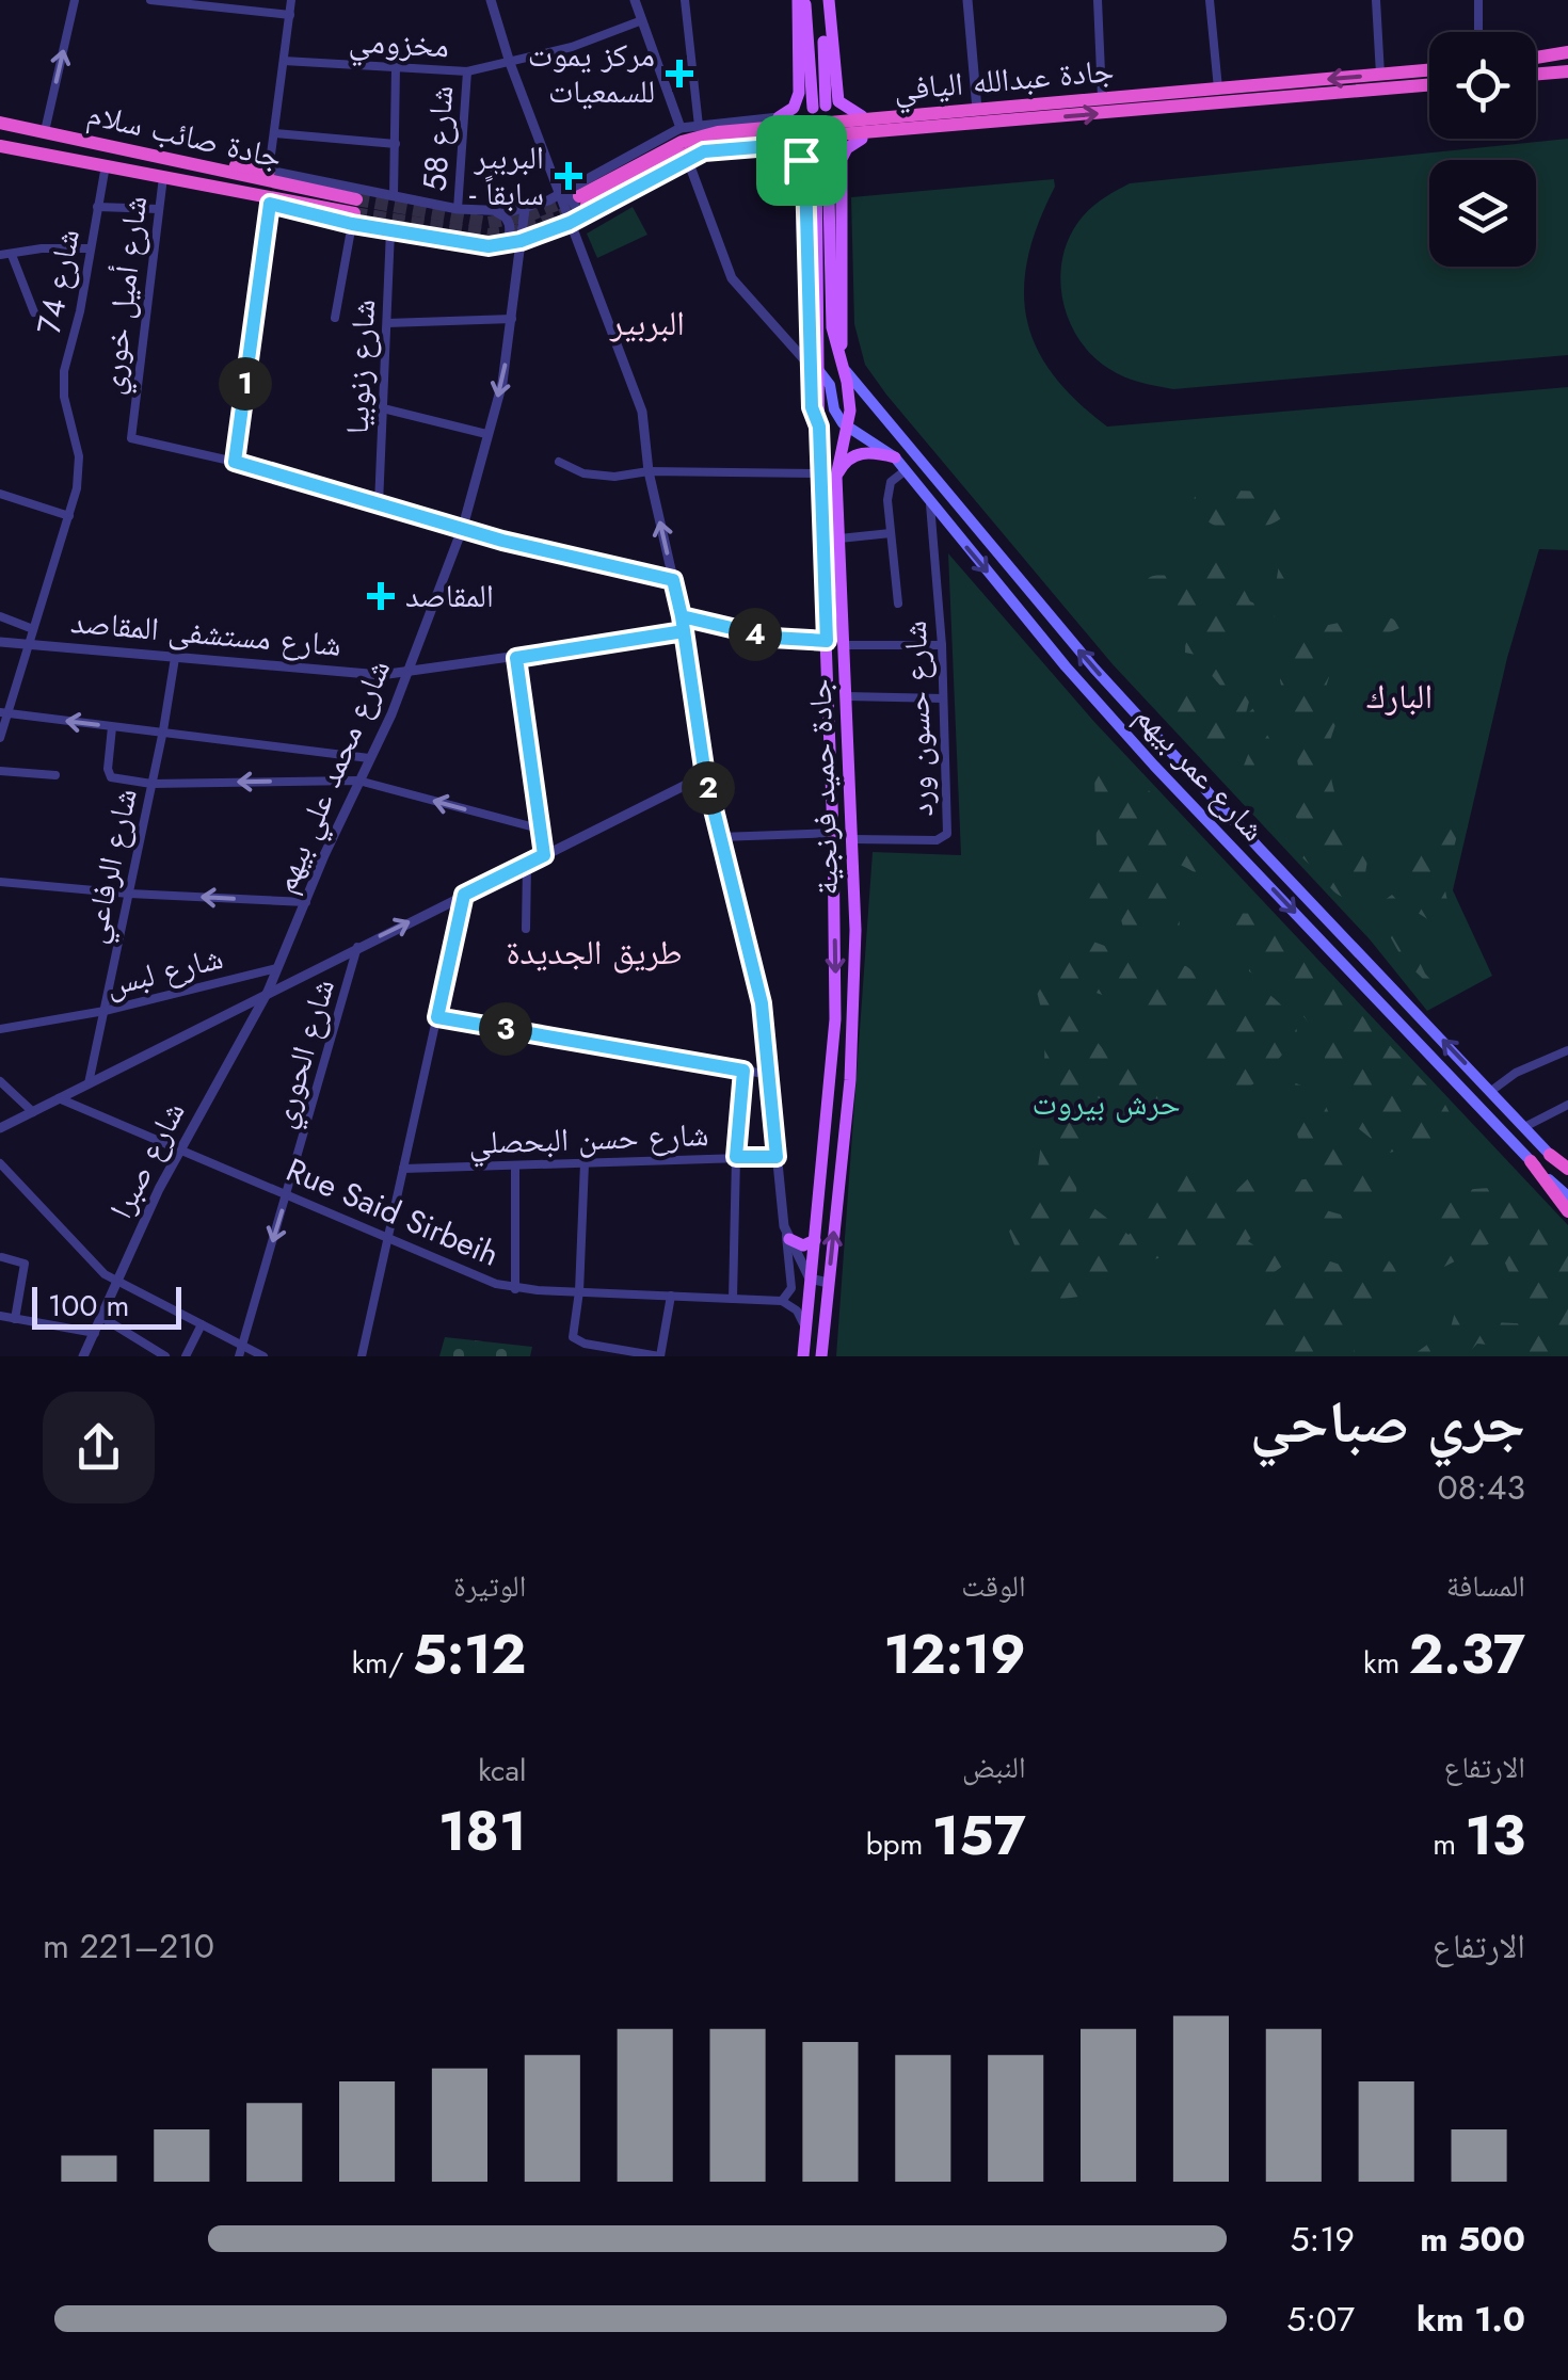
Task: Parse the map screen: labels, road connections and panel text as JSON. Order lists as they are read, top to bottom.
{
  "streets": {
    "highway": ["جادة عبدالله اليافي", "جادة صائب سلام"],
    "main road": ["شارع عمر بيهم", "جادة حميد فرنجية"],
    "street": [
      "مخزومي",
      "شارع 58",
      "شارع 74",
      "شارع أميل خوري",
      "شارع زنوبيا",
      "شارع مستشفى المقاصد",
      "شارع حسون ورد",
      "شارع محمد علي بيهم",
      "شارع الرفاعي",
      "شارع لبس",
      "شارع الحوري",
      "شارع حسن البحصلي",
      "شارع صبرا",
      "Rue Said Sirbeih"
    ]
  },
  "crossings": [
    ["مخزومي", "شارع 58"],
    ["جادة عبدالله اليافي", "جادة صائب سلام"],
    ["جادة صائب سلام", "شارع 58"],
    ["جادة صائب سلام", "شارع 74"],
    ["جادة صائب سلام", "شارع أميل خوري"],
    ["جادة صائب سلام", "شارع زنوبيا"],
    ["جادة صائب سلام", "شارع محمد علي بيهم"],
    ["شارع 74", "شارع مستشفى المقاصد"],
    ["شارع مستشفى المقاصد", "شارع محمد علي بيهم"],
    ["شارع مستشفى المقاصد", "شارع الرفاعي"],
    ["شارع حسون ورد", "شارع عمر بيهم"],
    ["شارع حسون ورد", "جادة حميد فرنجية"],
    ["شارع عمر بيهم", "جادة حميد فرنجية"],
    ["شارع محمد علي بيهم", "شارع لبس"],
    ["شارع محمد علي بيهم", "شارع صبرا"],
    ["شارع الرفاعي", "شارع لبس"],
    ["شارع الحوري", "Rue Said Sirbeih"],
    ["شارع صبرا", "Rue Said Sirbeih"]
  ],
  "one_way": ["شارع الحوري"],
  "districts": ["البربير", "البارك", "طريق الجديدة"],
  "parks": ["حرش بيروت"],
  "places": {
    "health": ["مركز يموت للسمعيات", "البربير - سابقاً", "المقاصد"]
  },
  "scale_bar": "100 m",
  "page": {
    "pins": [
      "1",
      "4",
      "2",
      "3"
    ],
    "scale": "100 m",
    "heading": ["جري صباحي", "08:43"],
    "stats": [
      ["المسافة", "2.37 km"],
      ["الوقت", "12:19"],
      ["الوتيرة", "5:12 /km"],
      ["الارتفاع", "13 m"],
      ["النبض", "157 bpm"],
      ["kcal", "181"]
    ],
    "chart": ["الارتفاع", "210–221 m"],
    "list": [
      {
        "name": "500 m",
        "note": "5:19"
      },
      {
        "name": "1.0 km",
        "note": "5:07"
      }
    ]
  }
}
